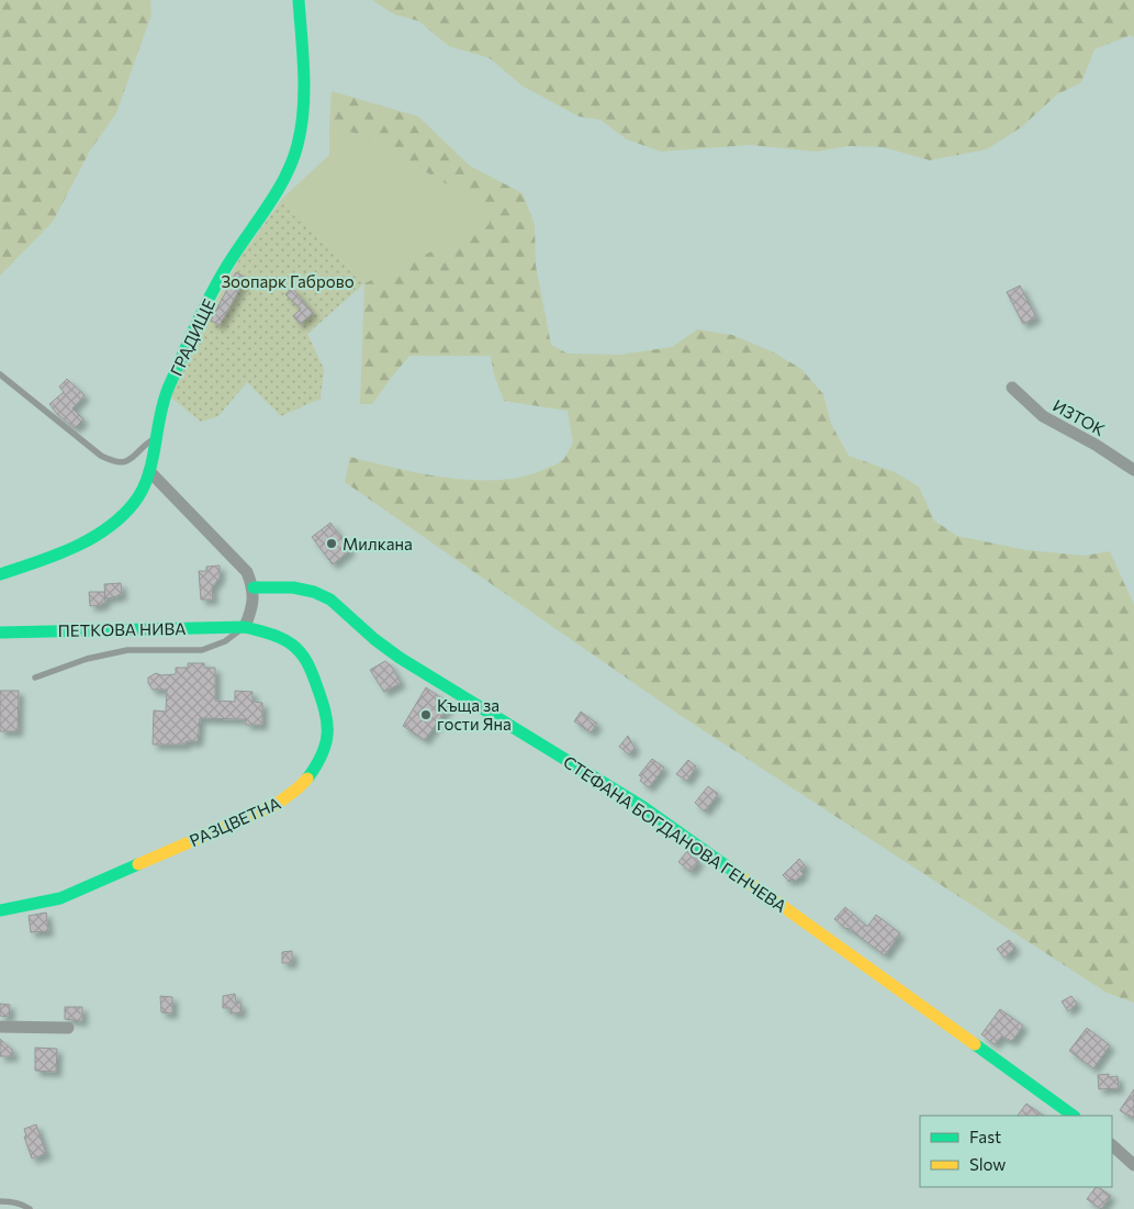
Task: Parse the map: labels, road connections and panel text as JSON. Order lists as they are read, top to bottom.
{
  "streets": {
    "street": [
      "ГРАДИЩЕ",
      "ИЗТОК",
      "ПЕТКОВА НИВА",
      "РАЗЦВЕТНА",
      "СТЕФАНА БОГДАНОВА ГЕНЧЕВА"
    ]
  },
  "crossings": [
    ["ПЕТКОВА НИВА", "РАЗЦВЕТНА"]
  ],
  "parks": ["Зоопарк Габрово"],
  "places": ["Милкана", "Къща за гости Яна"],
  "legend": ["Fast", "Slow"]
}
